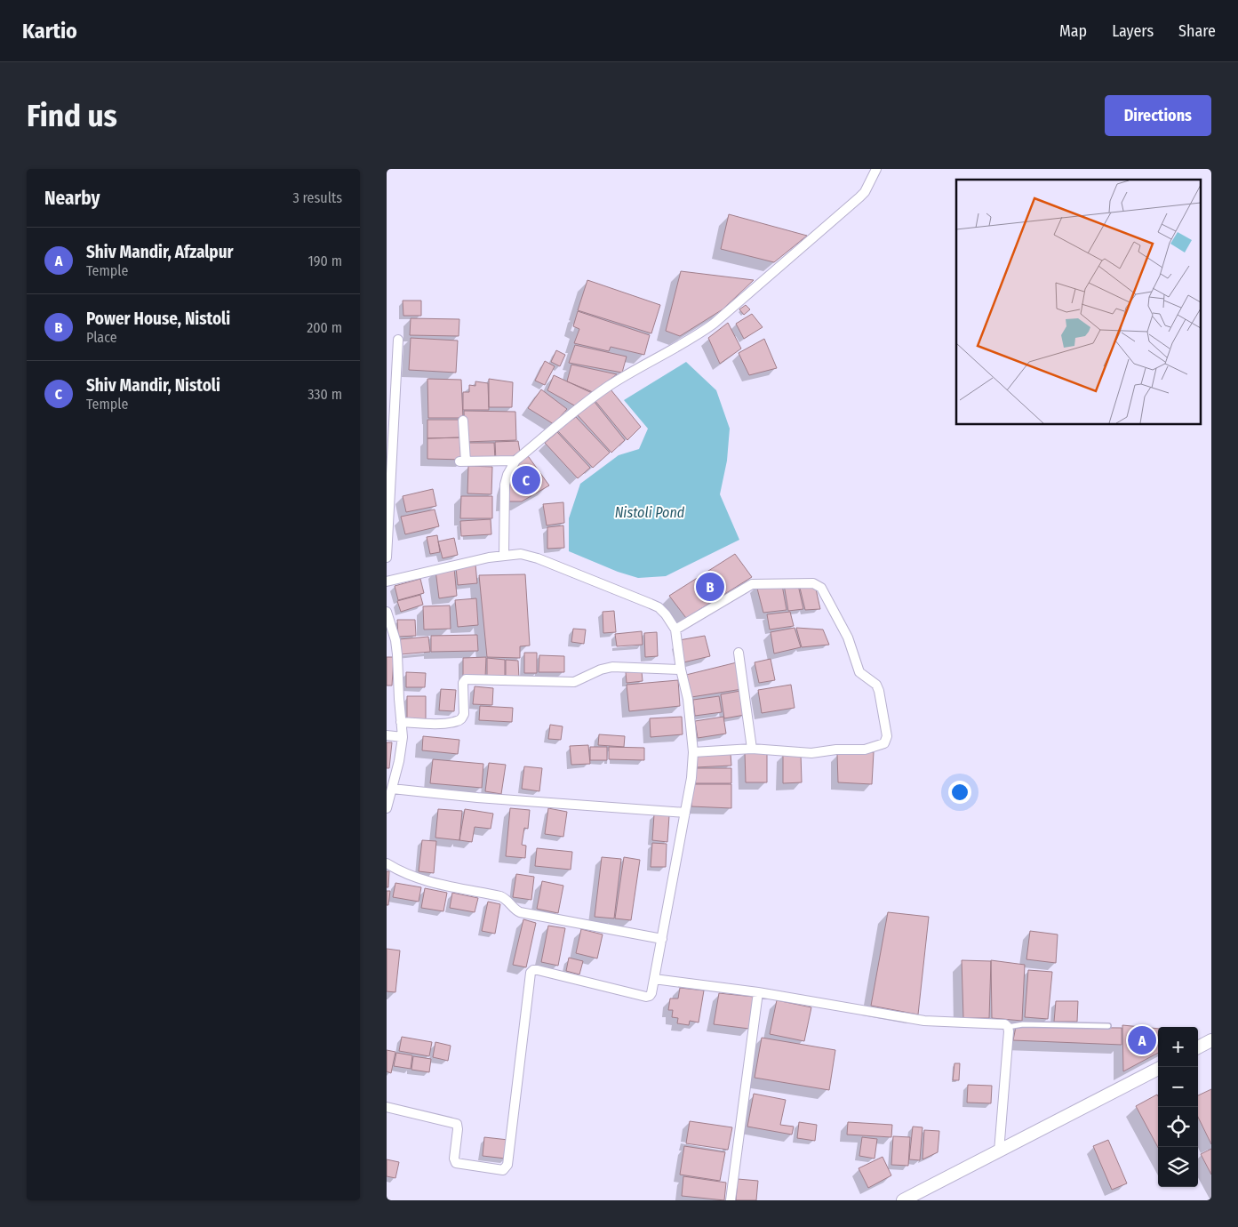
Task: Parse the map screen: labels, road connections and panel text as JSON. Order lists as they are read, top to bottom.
{
  "water": ["Nistoli Pond"],
  "page": {
    "header": "Kartio",
    "nav": ["Map", "Layers", "Share"],
    "buttons": "Directions",
    "title": "Find us",
    "heading": ["Nearby", "3 results"],
    "list": [
      {
        "mark": "A",
        "name": "Shiv Mandir, Afzalpur",
        "note": "Temple",
        "value": "190 m"
      },
      {
        "mark": "B",
        "name": "Power House, Nistoli",
        "note": "Place",
        "value": "200 m"
      },
      {
        "mark": "C",
        "name": "Shiv Mandir, Nistoli",
        "note": "Temple",
        "value": "330 m"
      }
    ],
    "pins": ["C", "B", "A"],
    "map_buttons": ["+", "−"]
  }
}
